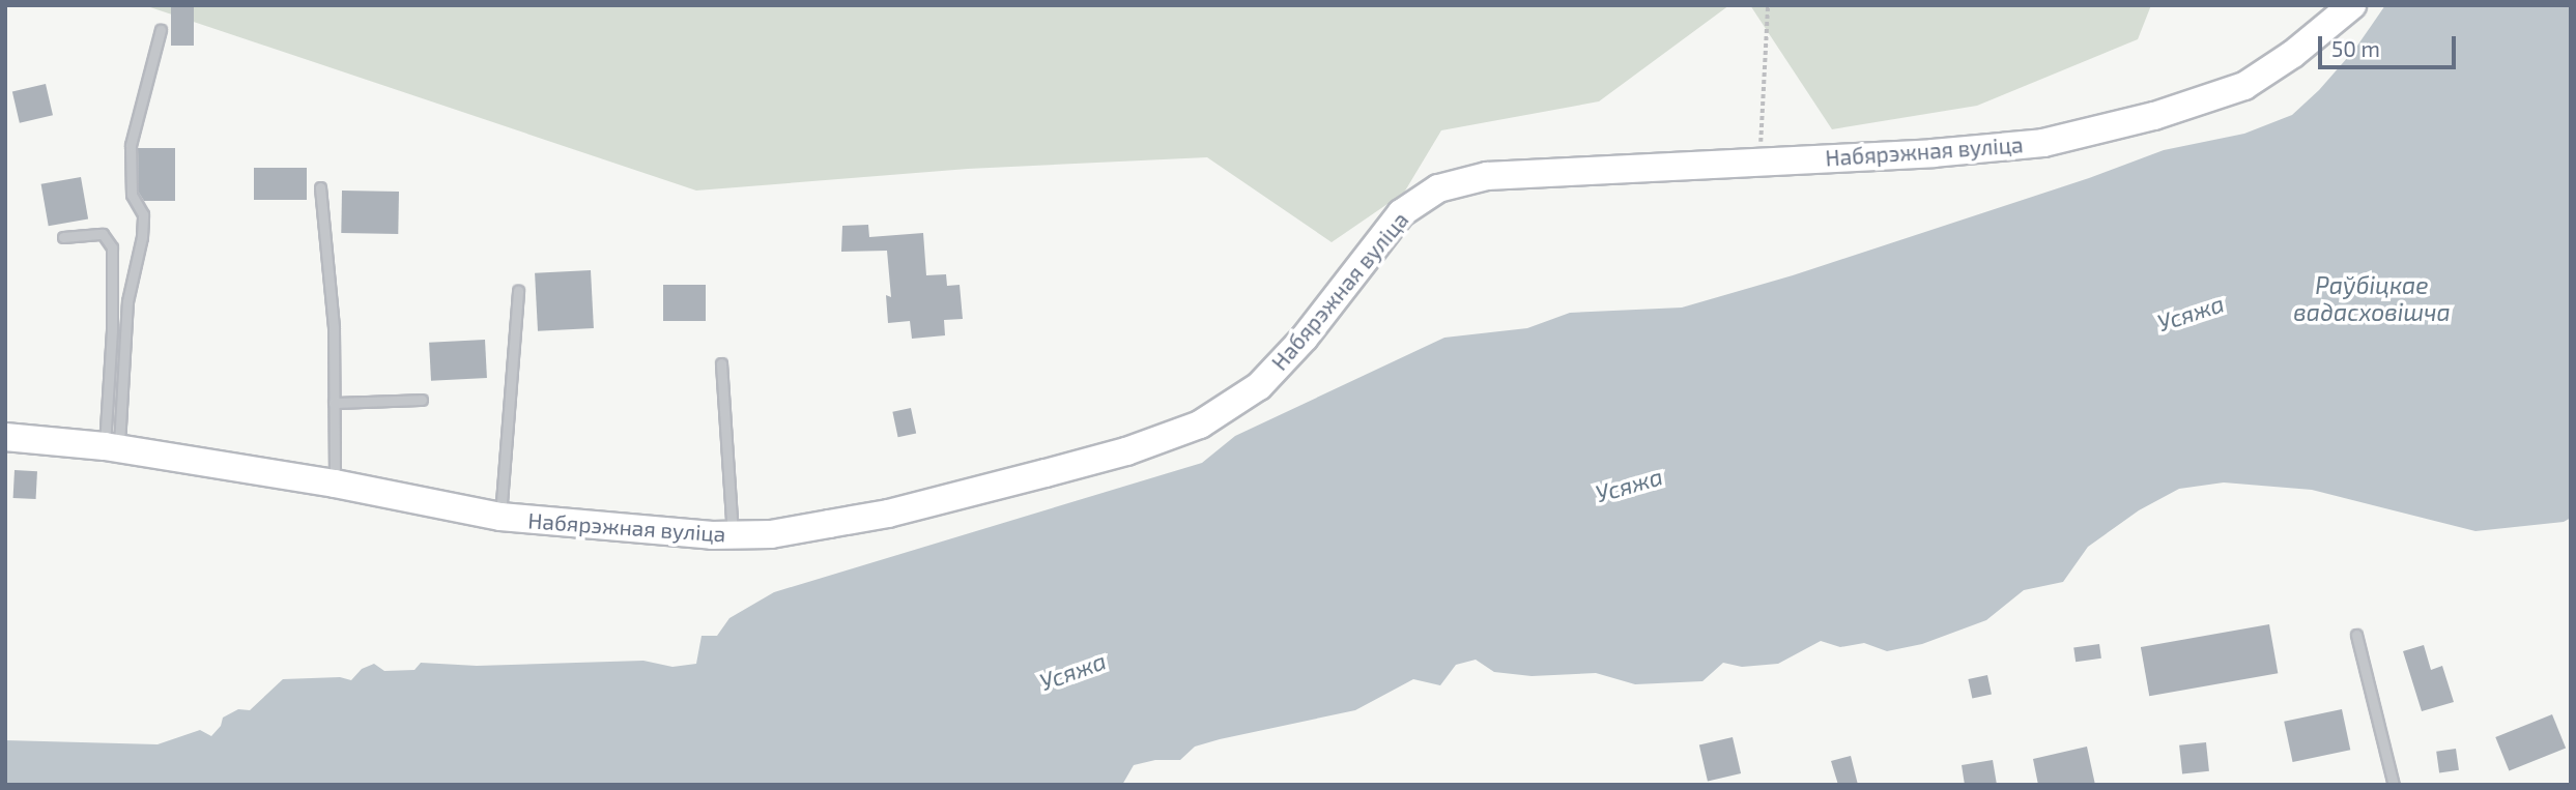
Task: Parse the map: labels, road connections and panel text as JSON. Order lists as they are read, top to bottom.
{
  "streets": {
    "street": ["Набярэжная вуліца"]
  },
  "water": ["Раўбіцкае вадасховішча", "Усяжа"],
  "scale_bar": "50 m"
}
